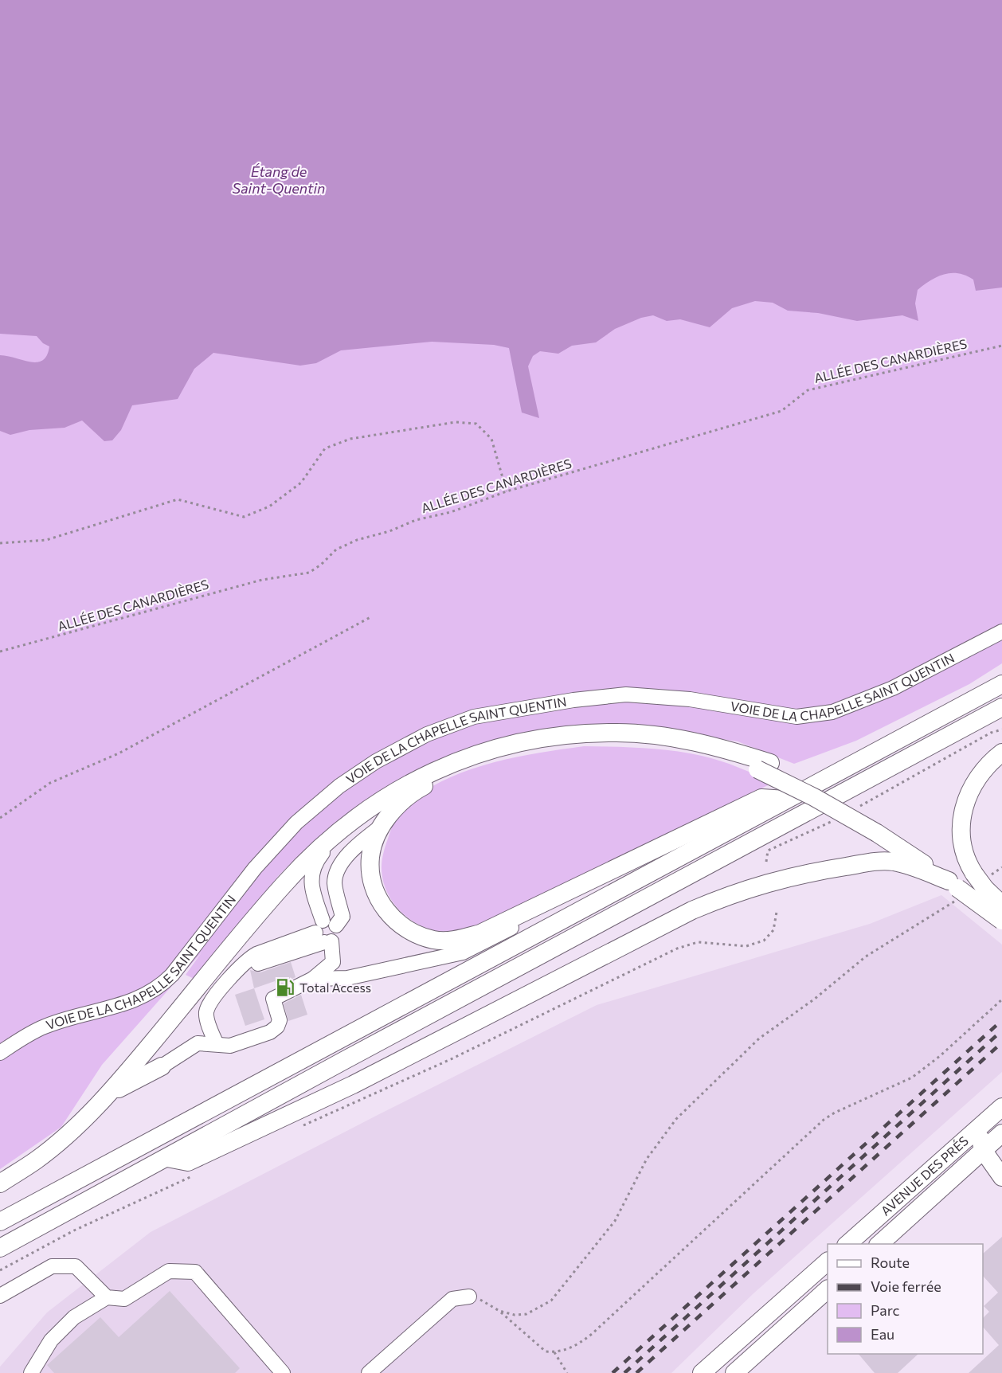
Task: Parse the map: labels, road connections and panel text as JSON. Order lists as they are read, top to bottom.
{
  "streets": {
    "main road": ["AVENUE DES PRÉS"],
    "street": ["VOIE DE LA CHAPELLE SAINT QUENTIN"],
    "path": ["ALLÉE DES CANARDIÈRES"]
  },
  "water": ["Étang de Saint-Quentin"],
  "places": {
    "fuel station": ["Total Access"]
  },
  "legend": [
    "Route",
    "Voie ferrée",
    "Parc",
    "Eau"
  ]
}
